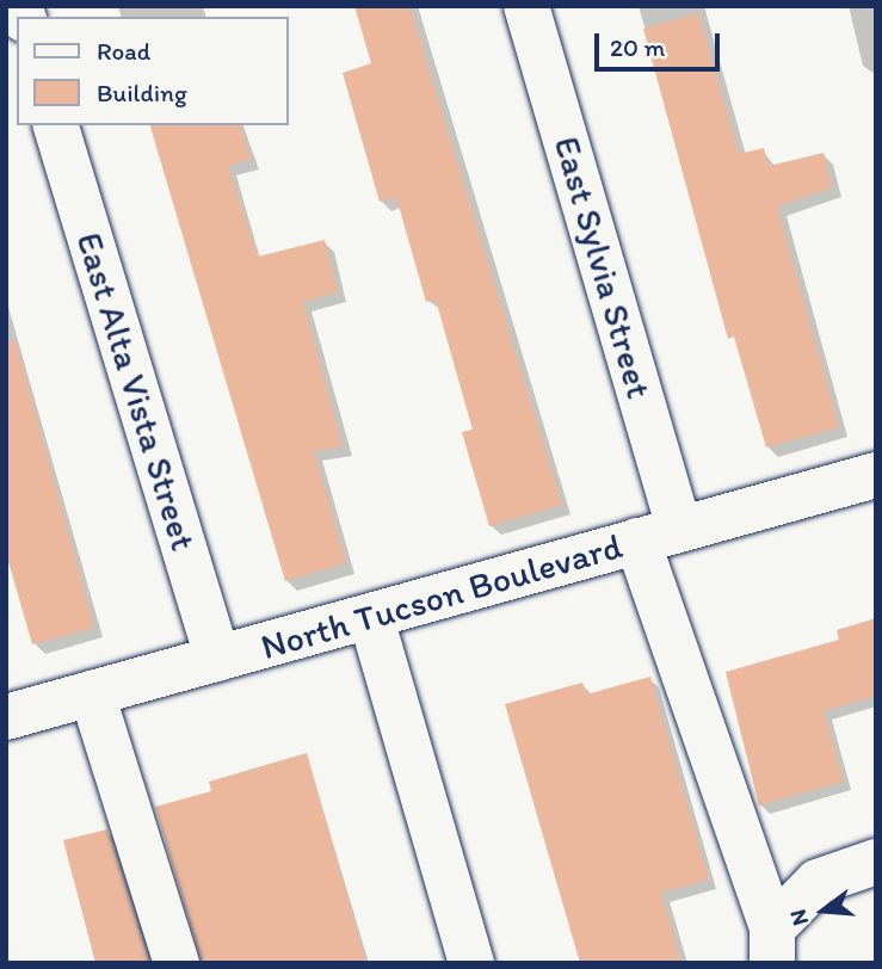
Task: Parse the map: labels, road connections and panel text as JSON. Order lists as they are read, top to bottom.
{
  "streets": {
    "street": ["East Sylvia Street", "East Alta Vista Street", "North Tucson Boulevard"]
  },
  "crossings": [
    ["East Sylvia Street", "North Tucson Boulevard"],
    ["East Alta Vista Street", "North Tucson Boulevard"]
  ],
  "legend": ["Road", "Building"],
  "scale_bar": "20 m",
  "north": "left"
}
